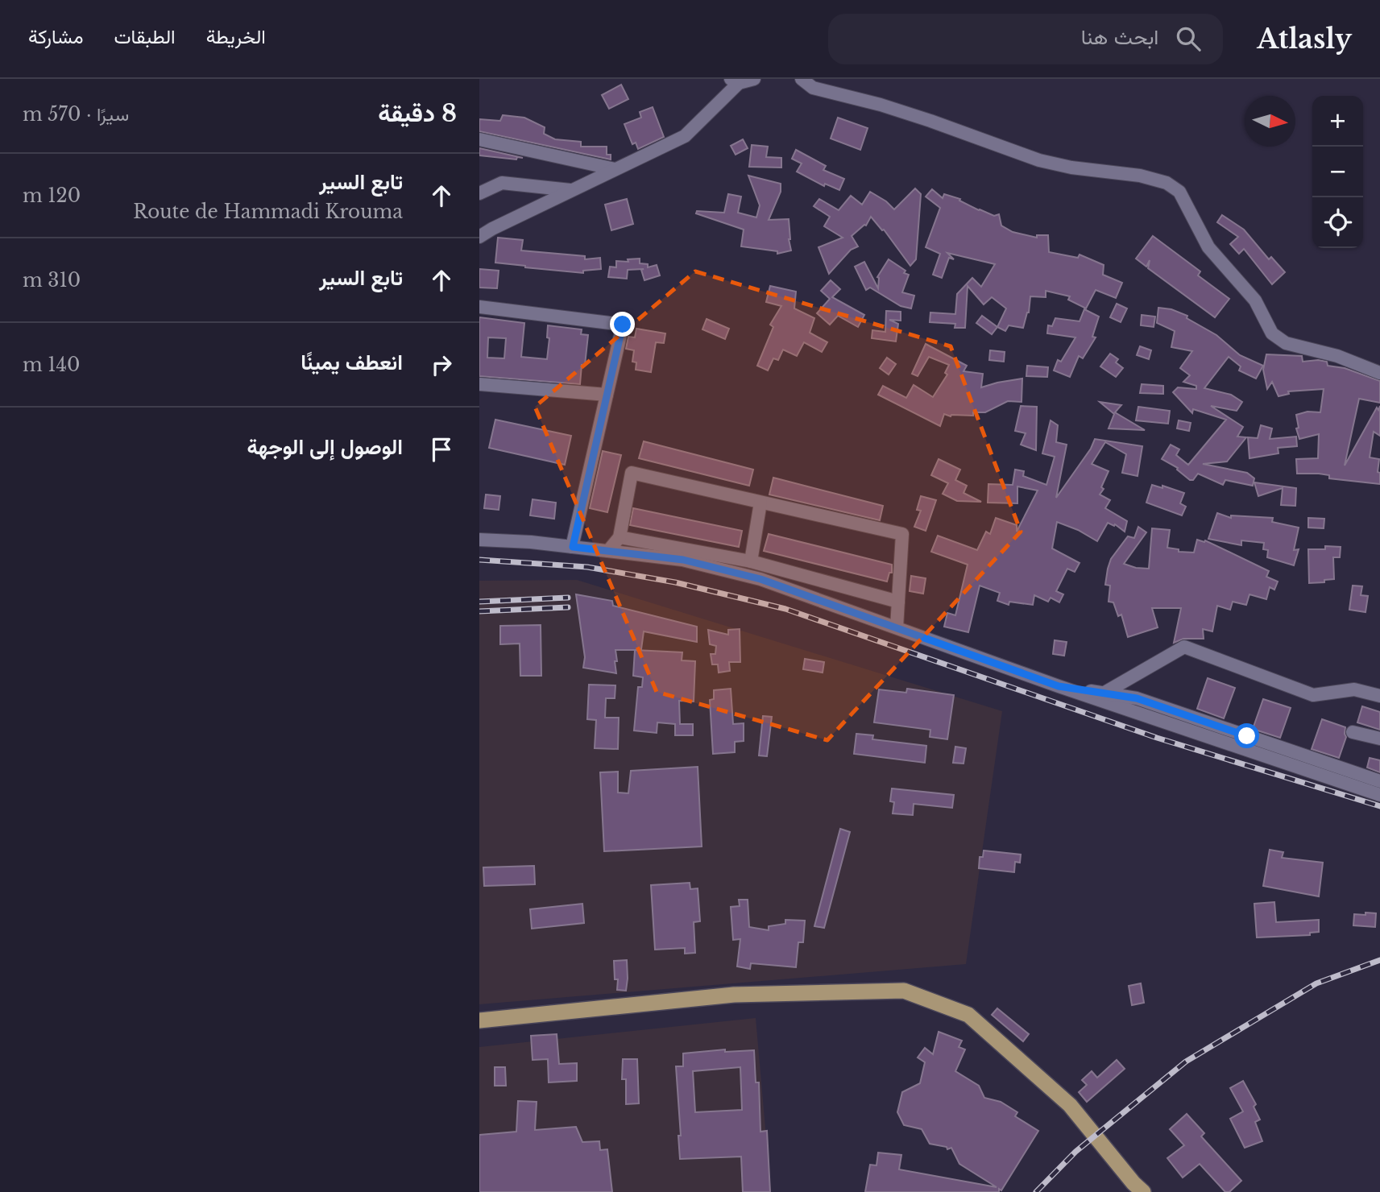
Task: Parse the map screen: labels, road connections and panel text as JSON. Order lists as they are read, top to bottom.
{
  "north": "right",
  "page": {
    "header": "Atlasly",
    "search": "ابحث هنا",
    "nav": ["الخريطة", "الطبقات", "مشاركة"],
    "heading": ["8 دقيقة", "سيرًا · 570 m"],
    "map_buttons": ["+", "−"],
    "list": [
      ["تابع السير", "Route de Hammadi Krouma", "120 m"],
      ["تابع السير", "310 m"],
      ["انعطف يمينًا", "140 m"],
      "الوصول إلى الوجهة"
    ]
  }
}
